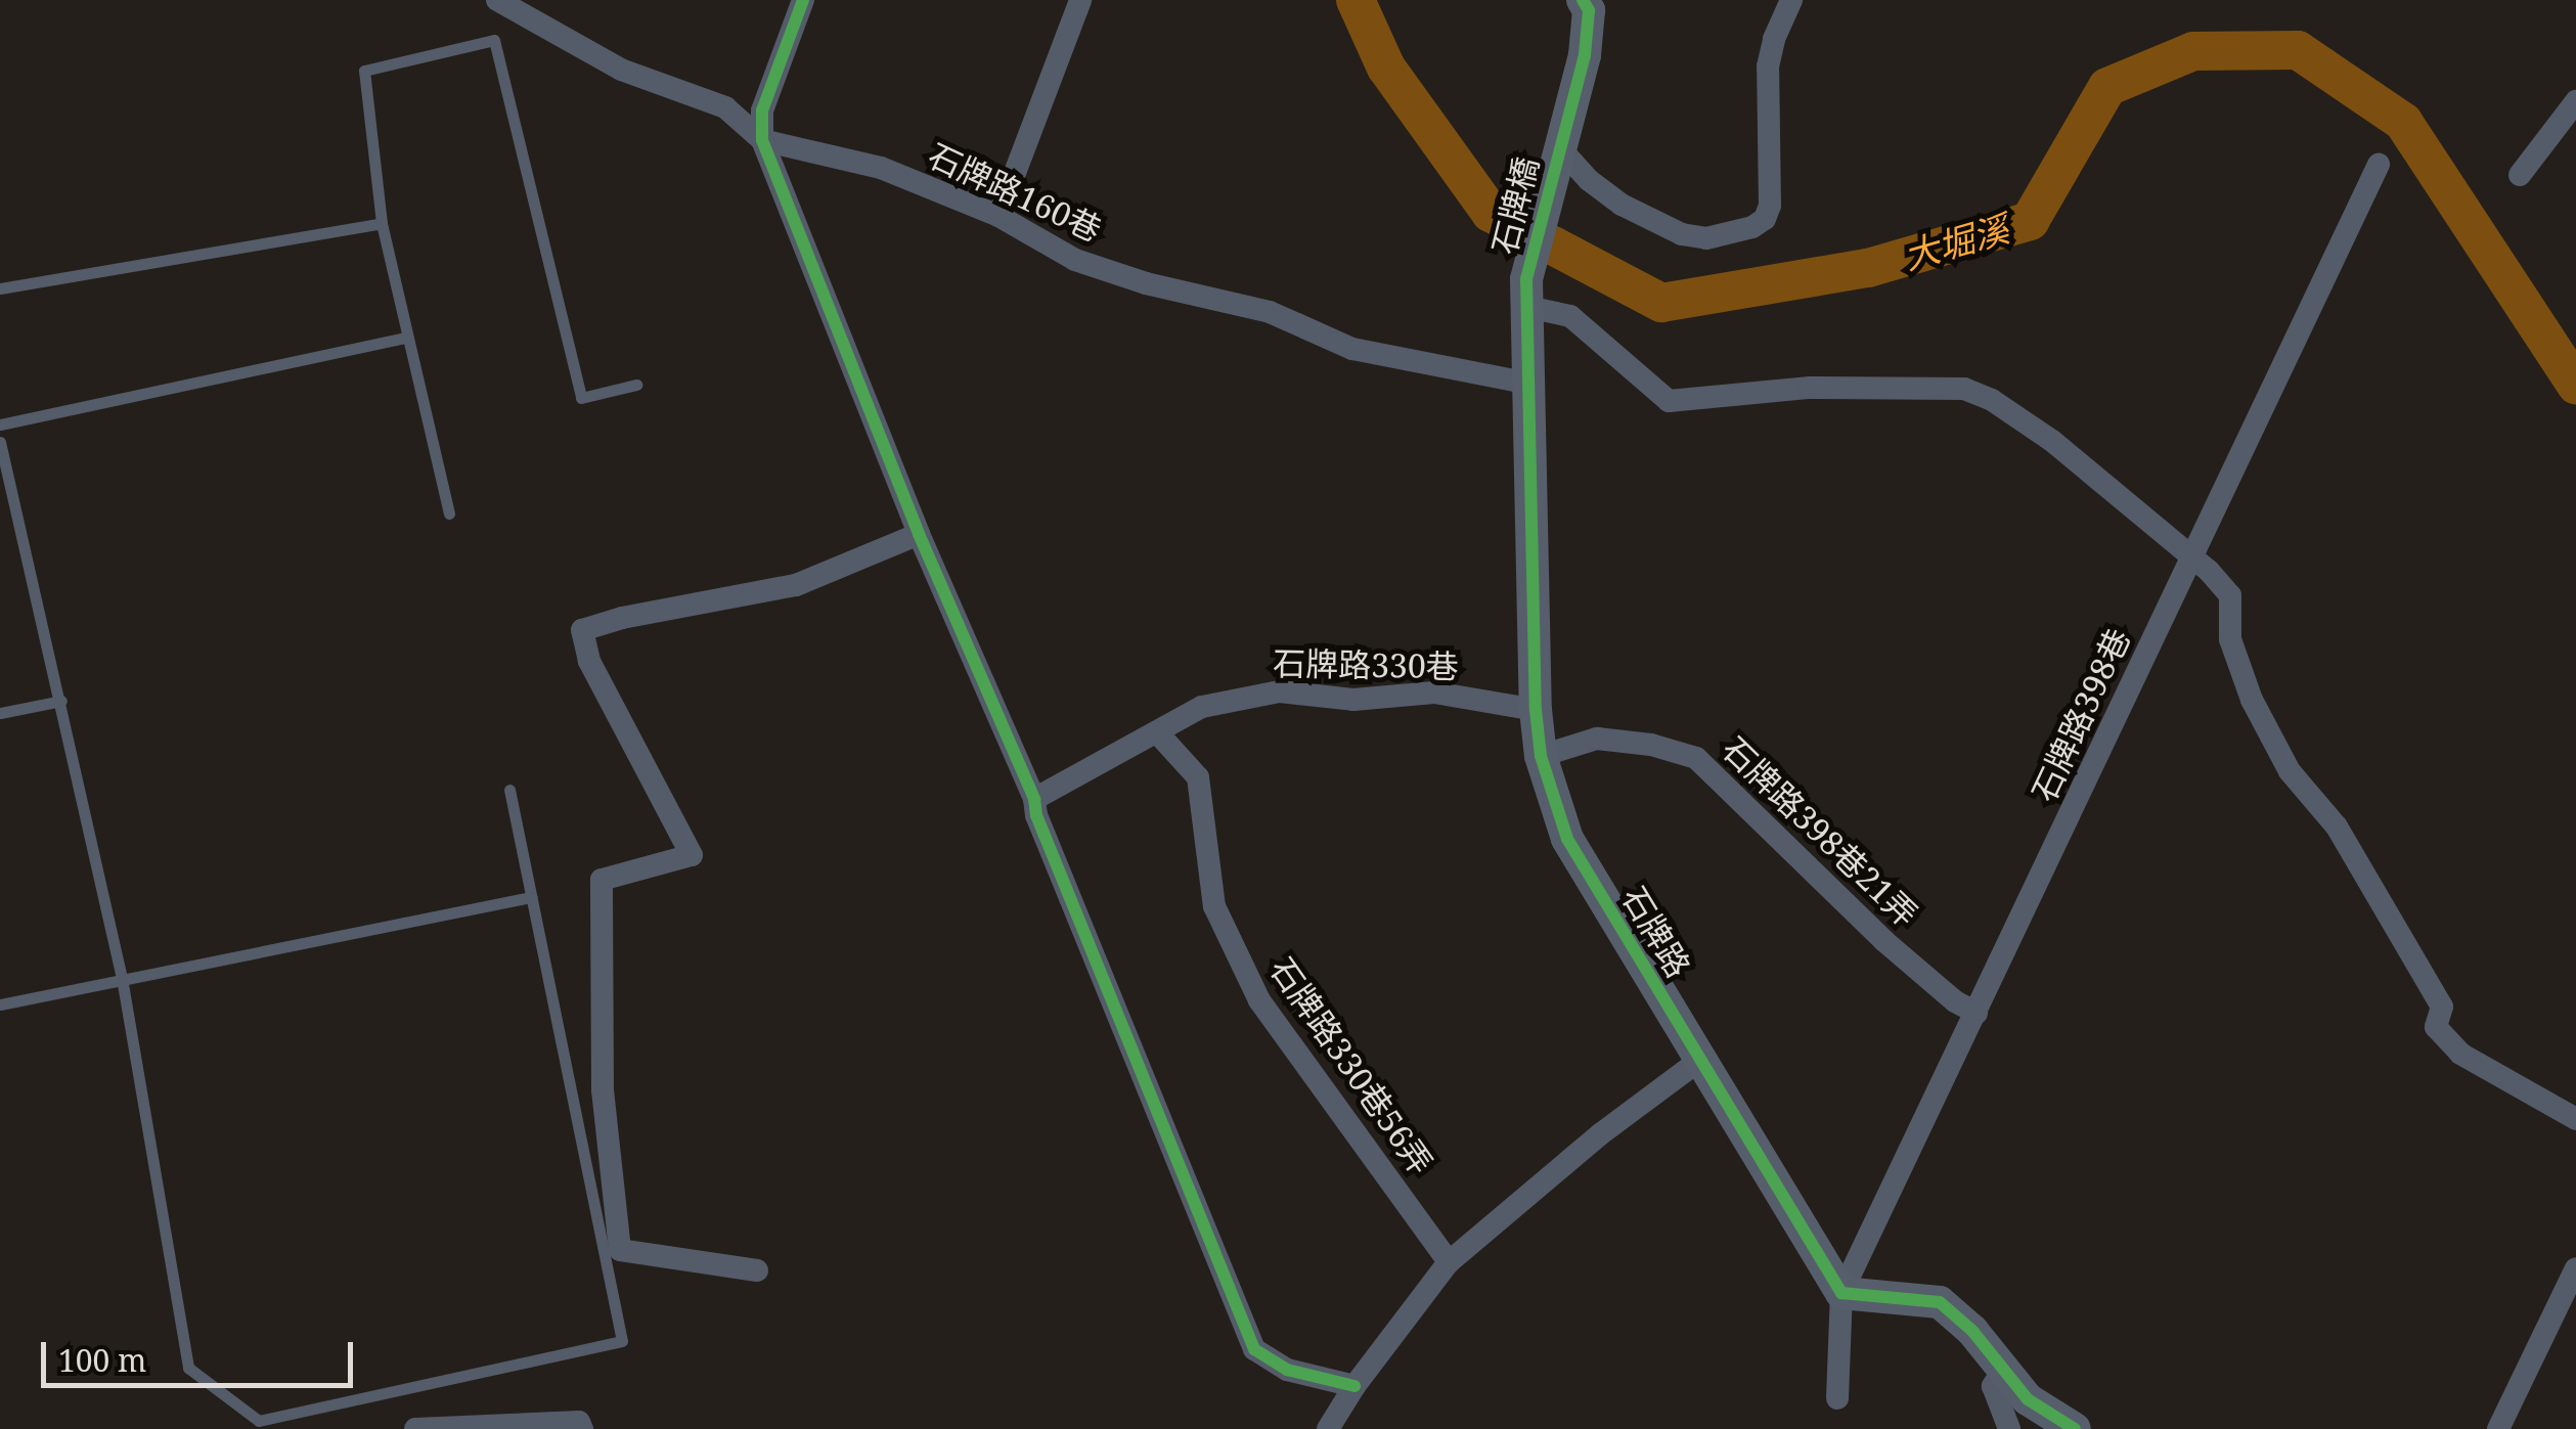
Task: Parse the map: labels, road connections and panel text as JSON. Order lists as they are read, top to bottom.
{
  "streets": {
    "street": [
      "石牌路160巷",
      "石牌橋",
      "石牌路330巷",
      "石牌路398巷",
      "石牌路398巷21弄",
      "石牌路",
      "石牌路330巷56弄"
    ]
  },
  "crossings": [
    ["石牌路160巷", "石牌路"],
    ["石牌橋", "石牌路"],
    ["石牌路330巷", "石牌路"],
    ["石牌路330巷", "石牌路330巷56弄"],
    ["石牌路398巷", "石牌路398巷21弄"],
    ["石牌路398巷", "石牌路"],
    ["石牌路398巷21弄", "石牌路"]
  ],
  "water": ["大堀溪"],
  "scale_bar": "100 m"
}
